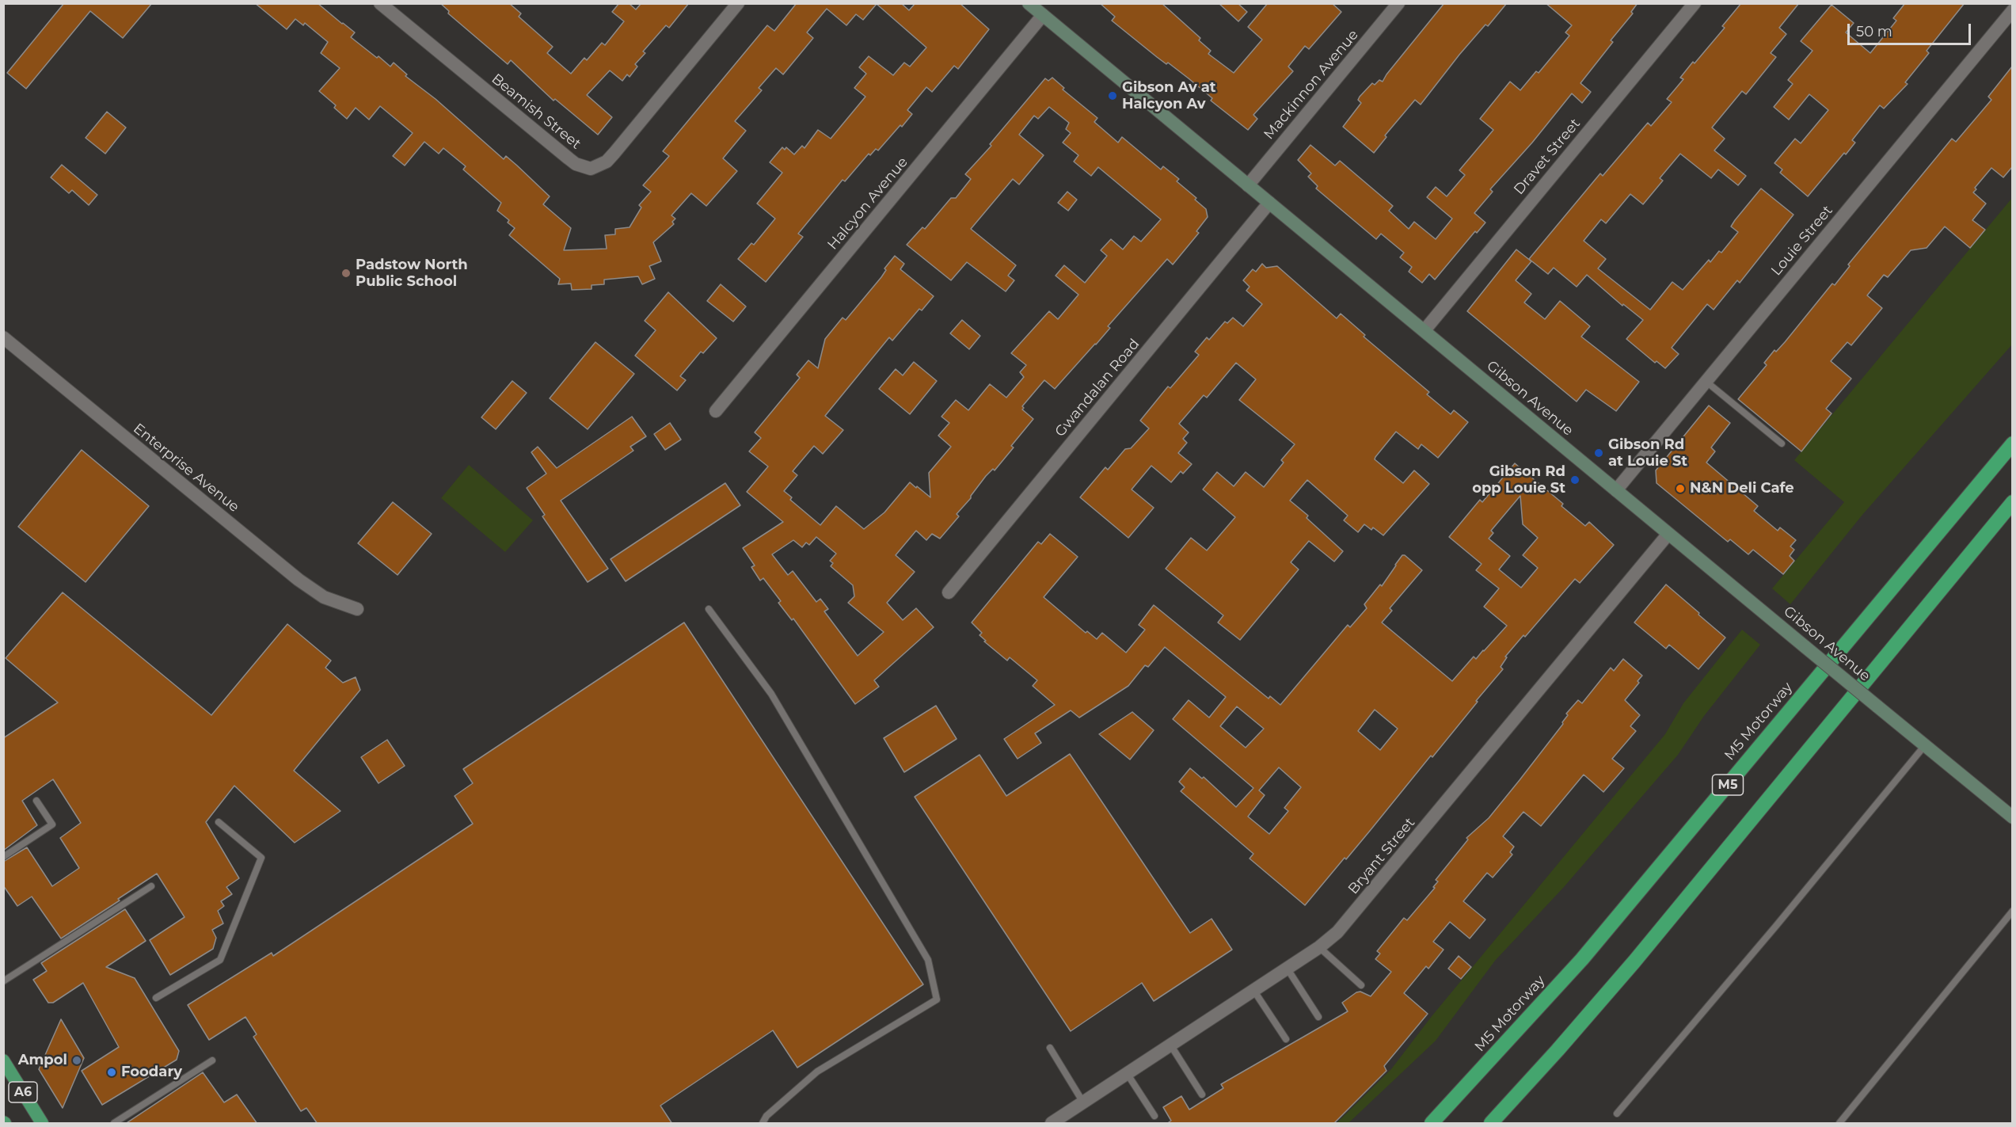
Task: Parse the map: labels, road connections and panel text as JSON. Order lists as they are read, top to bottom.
{
  "streets": {
    "highway": ["M5 Motorway", "M5", "A6"],
    "main road": ["Gibson Avenue"],
    "street": [
      "Mackinnon Avenue",
      "Beamish Street",
      "Dravet Street",
      "Halcyon Avenue",
      "Louie Street",
      "Gwandalan Road",
      "Enterprise Avenue",
      "Bryant Street"
    ]
  },
  "crossings": [
    ["Mackinnon Avenue", "Gibson Avenue"],
    ["Dravet Street", "Gibson Avenue"],
    ["Halcyon Avenue", "Gibson Avenue"],
    ["Louie Street", "Gibson Avenue"],
    ["Gwandalan Road", "Gibson Avenue"],
    ["Gibson Avenue", "Bryant Street"]
  ],
  "places": [
    "Gibson Av at Halcyon Av",
    "Padstow North Public School",
    "Gibson Rd at Louie St",
    "Gibson Rd opp Louie St",
    "N&N Deli Cafe",
    "Ampol",
    "Foodary"
  ],
  "scale_bar": "50 m"
}
